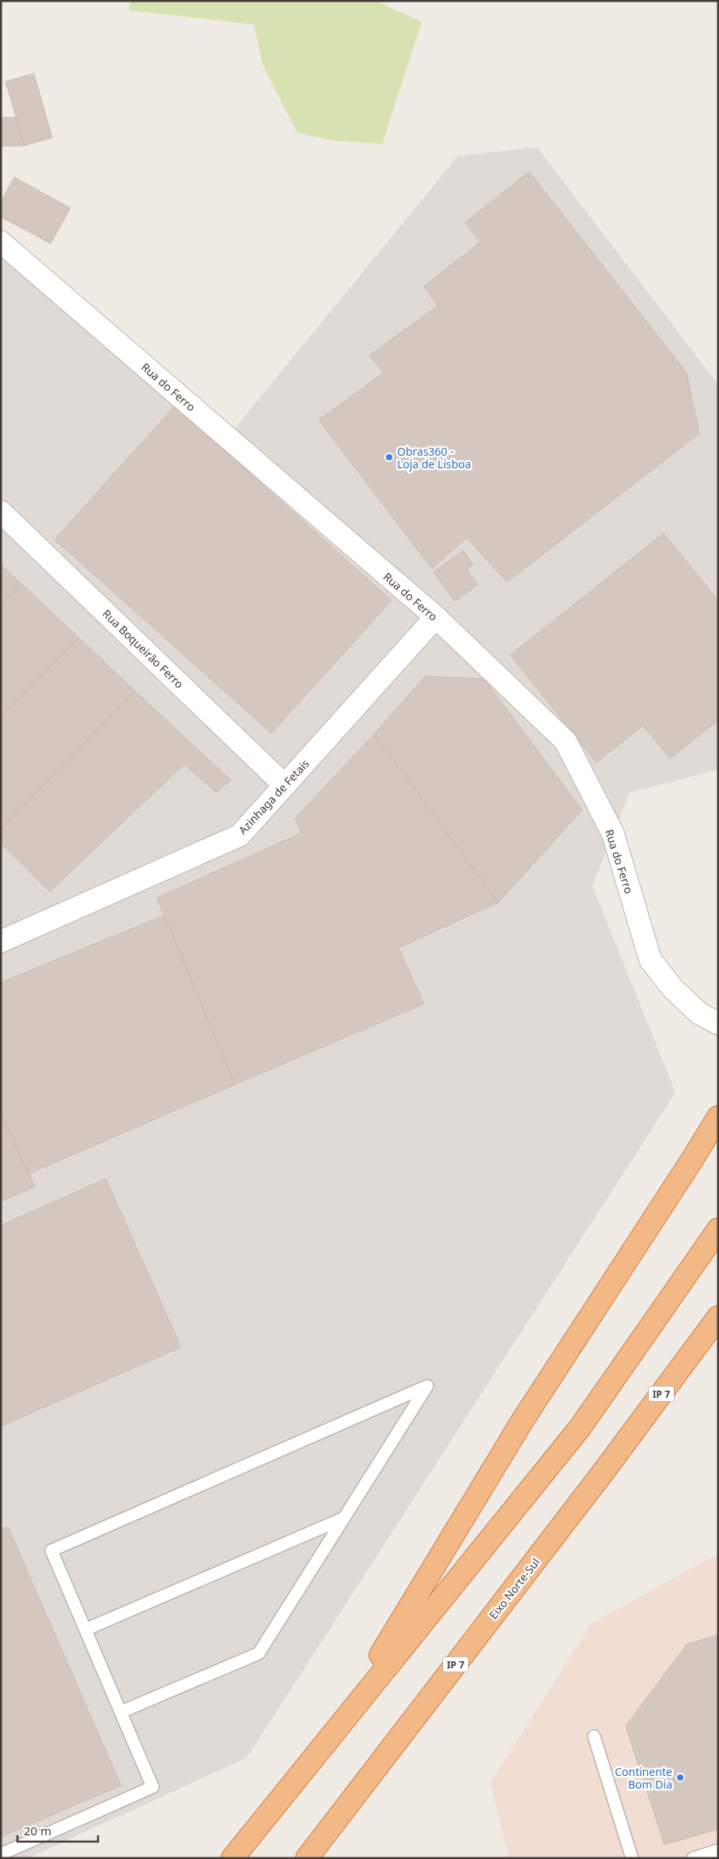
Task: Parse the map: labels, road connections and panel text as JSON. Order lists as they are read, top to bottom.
{
  "streets": {
    "highway": ["IP 7", "Eixo Norte-Sul"],
    "street": ["Rua do Ferro", "Rua Boqueirão Ferro", "Azinhaga de Fetais"]
  },
  "crossings": [
    ["Rua do Ferro", "Azinhaga de Fetais"],
    ["Rua Boqueirão Ferro", "Azinhaga de Fetais"]
  ],
  "places": ["Obras360 - Loja de Lisboa", "Continente Bom Dia"],
  "scale_bar": "20 m"
}
